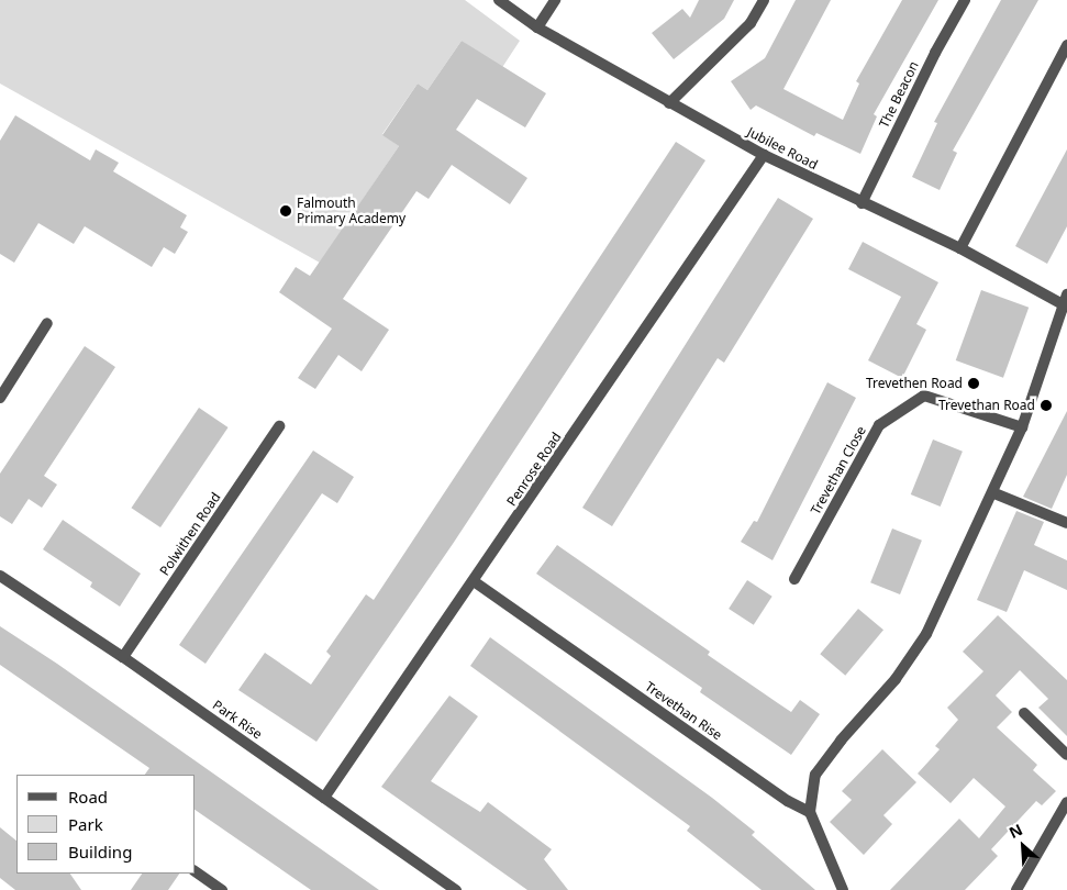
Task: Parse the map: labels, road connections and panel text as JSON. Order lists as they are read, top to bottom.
{
  "streets": {
    "street": [
      "The Beacon",
      "Jubilee Road",
      "Penrose Road",
      "Trevethan Close",
      "Polwithen Road",
      "Trevethan Rise",
      "Park Rise"
    ]
  },
  "crossings": [
    ["The Beacon", "Jubilee Road"],
    ["Jubilee Road", "Penrose Road"],
    ["Penrose Road", "Trevethan Rise"],
    ["Penrose Road", "Park Rise"],
    ["Polwithen Road", "Park Rise"]
  ],
  "places": ["Falmouth Primary Academy", "Trevethen Road", "Trevethan Road"],
  "legend": ["Road", "Park", "Building"],
  "north": "top left"
}
